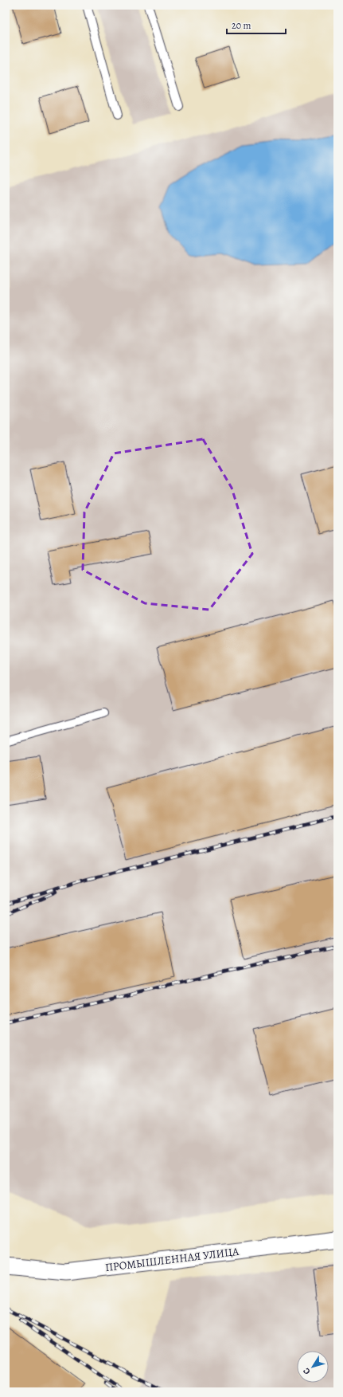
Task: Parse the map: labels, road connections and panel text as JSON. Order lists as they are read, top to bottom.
{
  "streets": {
    "street": ["ПРОМЫШЛЕННАЯ УЛИЦА"]
  },
  "scale_bar": "20 m",
  "north": "bottom left"
}
